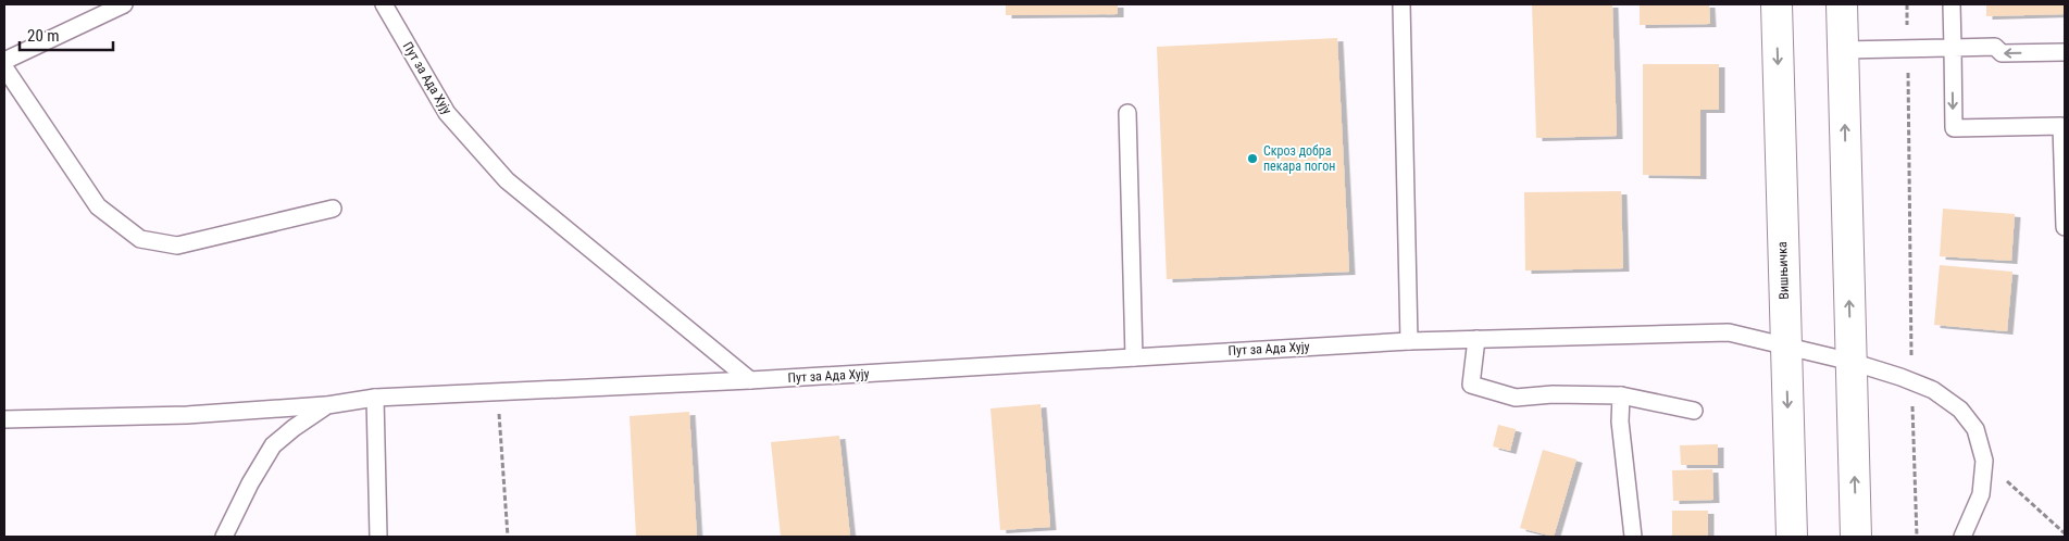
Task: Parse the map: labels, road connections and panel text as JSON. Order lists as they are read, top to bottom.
{
  "streets": {
    "main road": ["Вишњичка"],
    "lane": ["Пут за Ада Хују"]
  },
  "crossings": [
    ["Пут за Ада Хују", "Вишњичка"]
  ],
  "places": ["Скроз добра пекара погон"],
  "scale_bar": "20 m"
}
